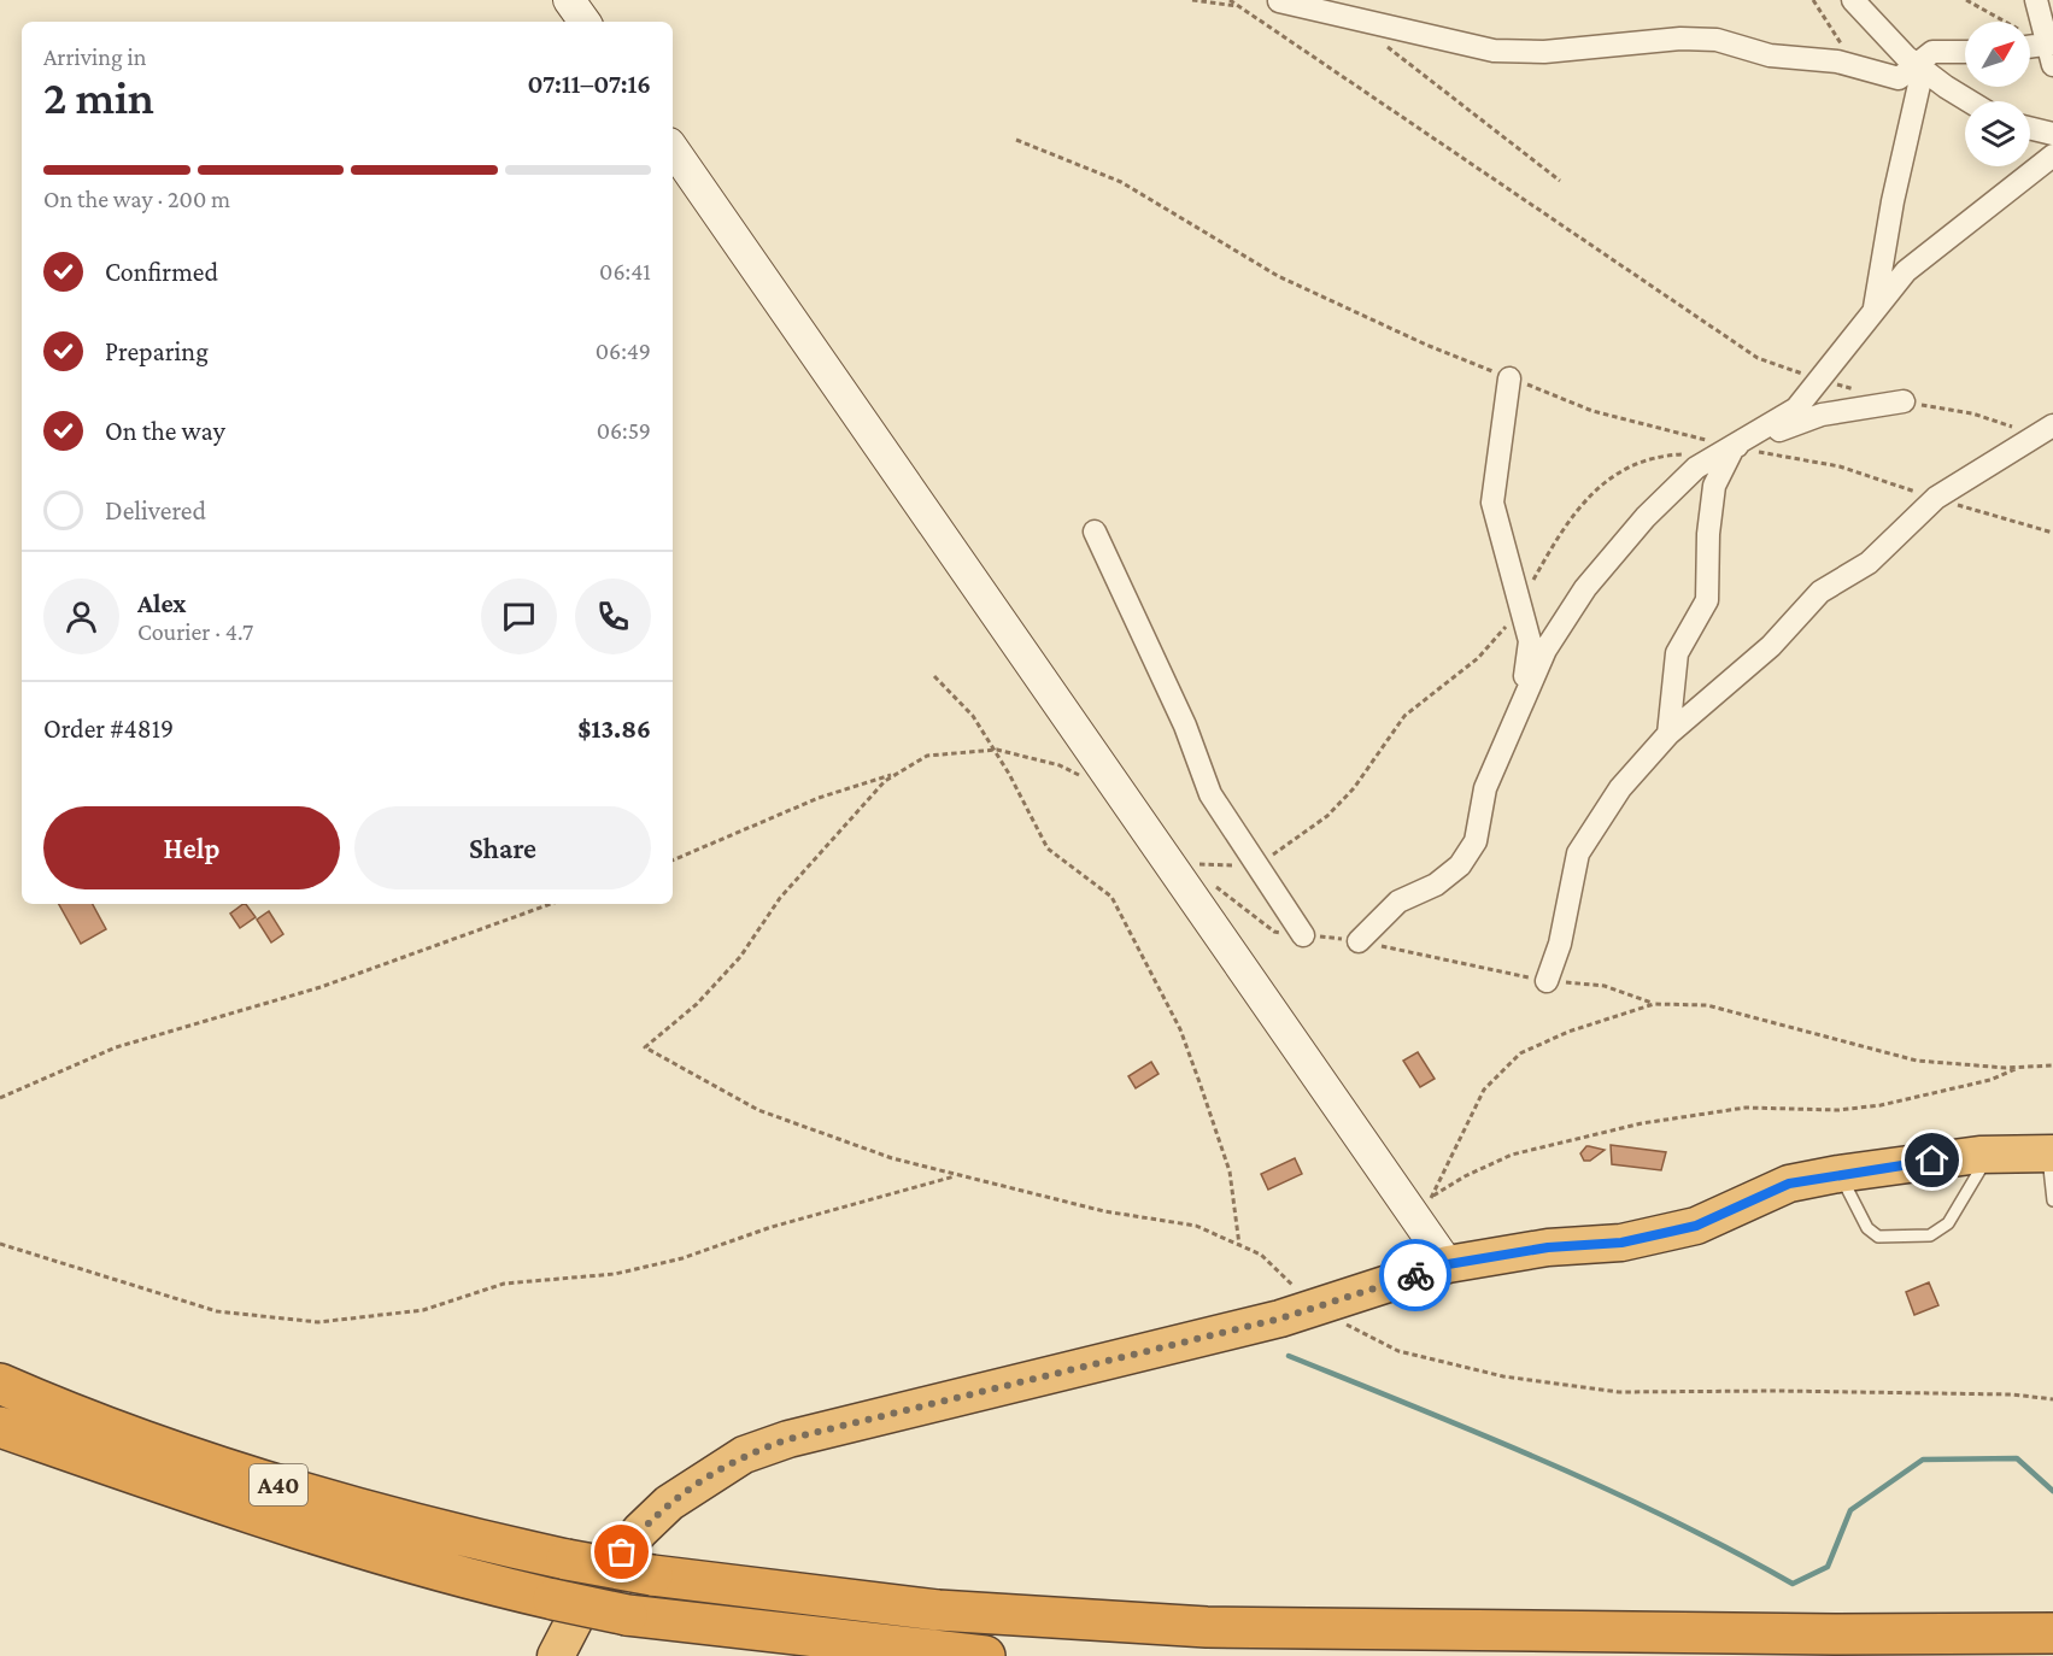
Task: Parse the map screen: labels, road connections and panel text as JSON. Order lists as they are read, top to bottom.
{
  "streets": {
    "highway": ["A40"]
  },
  "north": "top right",
  "page": {
    "heading": ["2 min", "Arriving in", "07:11–07:16"],
    "panel": [
      "Alex",
      "Courier · 4.7",
      "Order #4819",
      "$13.86"
    ],
    "bar": "On the way · 200 m",
    "list": [
      ["Confirmed", "06:41"],
      ["Preparing", "06:49"],
      ["On the way", "06:59"],
      "Delivered"
    ],
    "buttons": ["Help", "Share"]
  }
}
